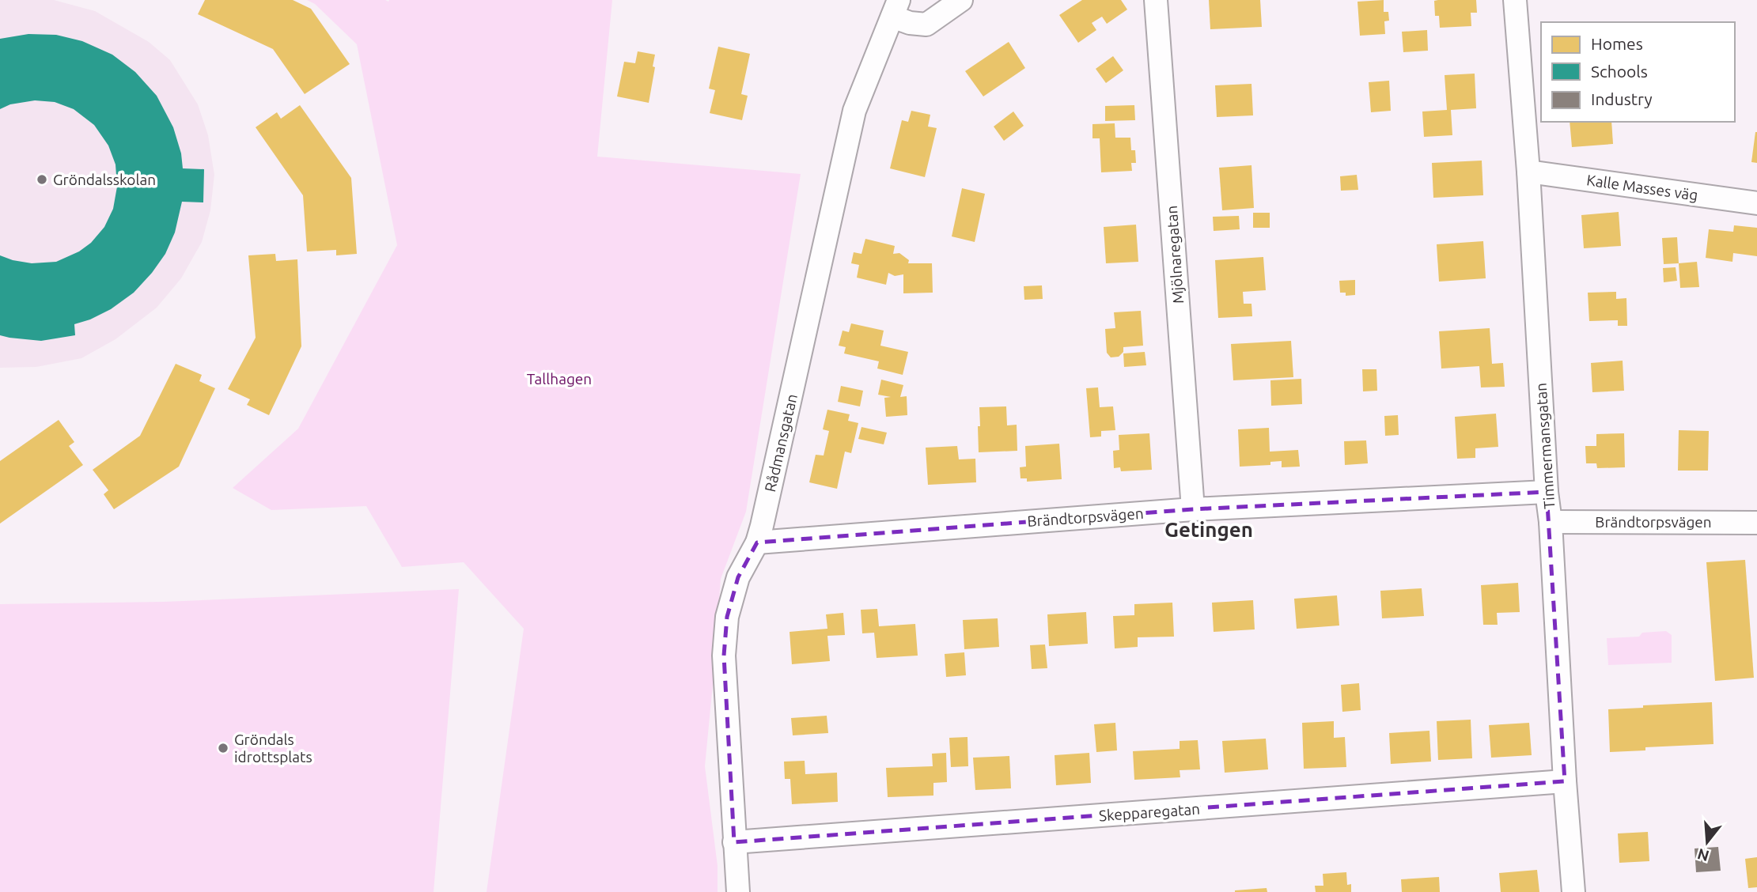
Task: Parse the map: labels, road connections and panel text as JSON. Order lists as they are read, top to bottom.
{
  "streets": {
    "street": [
      "Kalle Masses väg",
      "Mjölnaregatan",
      "Rådmansgatan",
      "Timmermansgatan",
      "Brändtorpsvägen",
      "Skepparegatan"
    ]
  },
  "crossings": [
    ["Kalle Masses väg", "Timmermansgatan"],
    ["Mjölnaregatan", "Brändtorpsvägen"],
    ["Rådmansgatan", "Brändtorpsvägen"],
    ["Rådmansgatan", "Skepparegatan"],
    ["Timmermansgatan", "Brändtorpsvägen"],
    ["Timmermansgatan", "Skepparegatan"]
  ],
  "districts": ["Getingen"],
  "parks": ["Tallhagen"],
  "places": ["Gröndalsskolan", "Gröndals idrottsplats"],
  "legend": ["Homes", "Schools", "Industry"],
  "north": "bottom"
}
